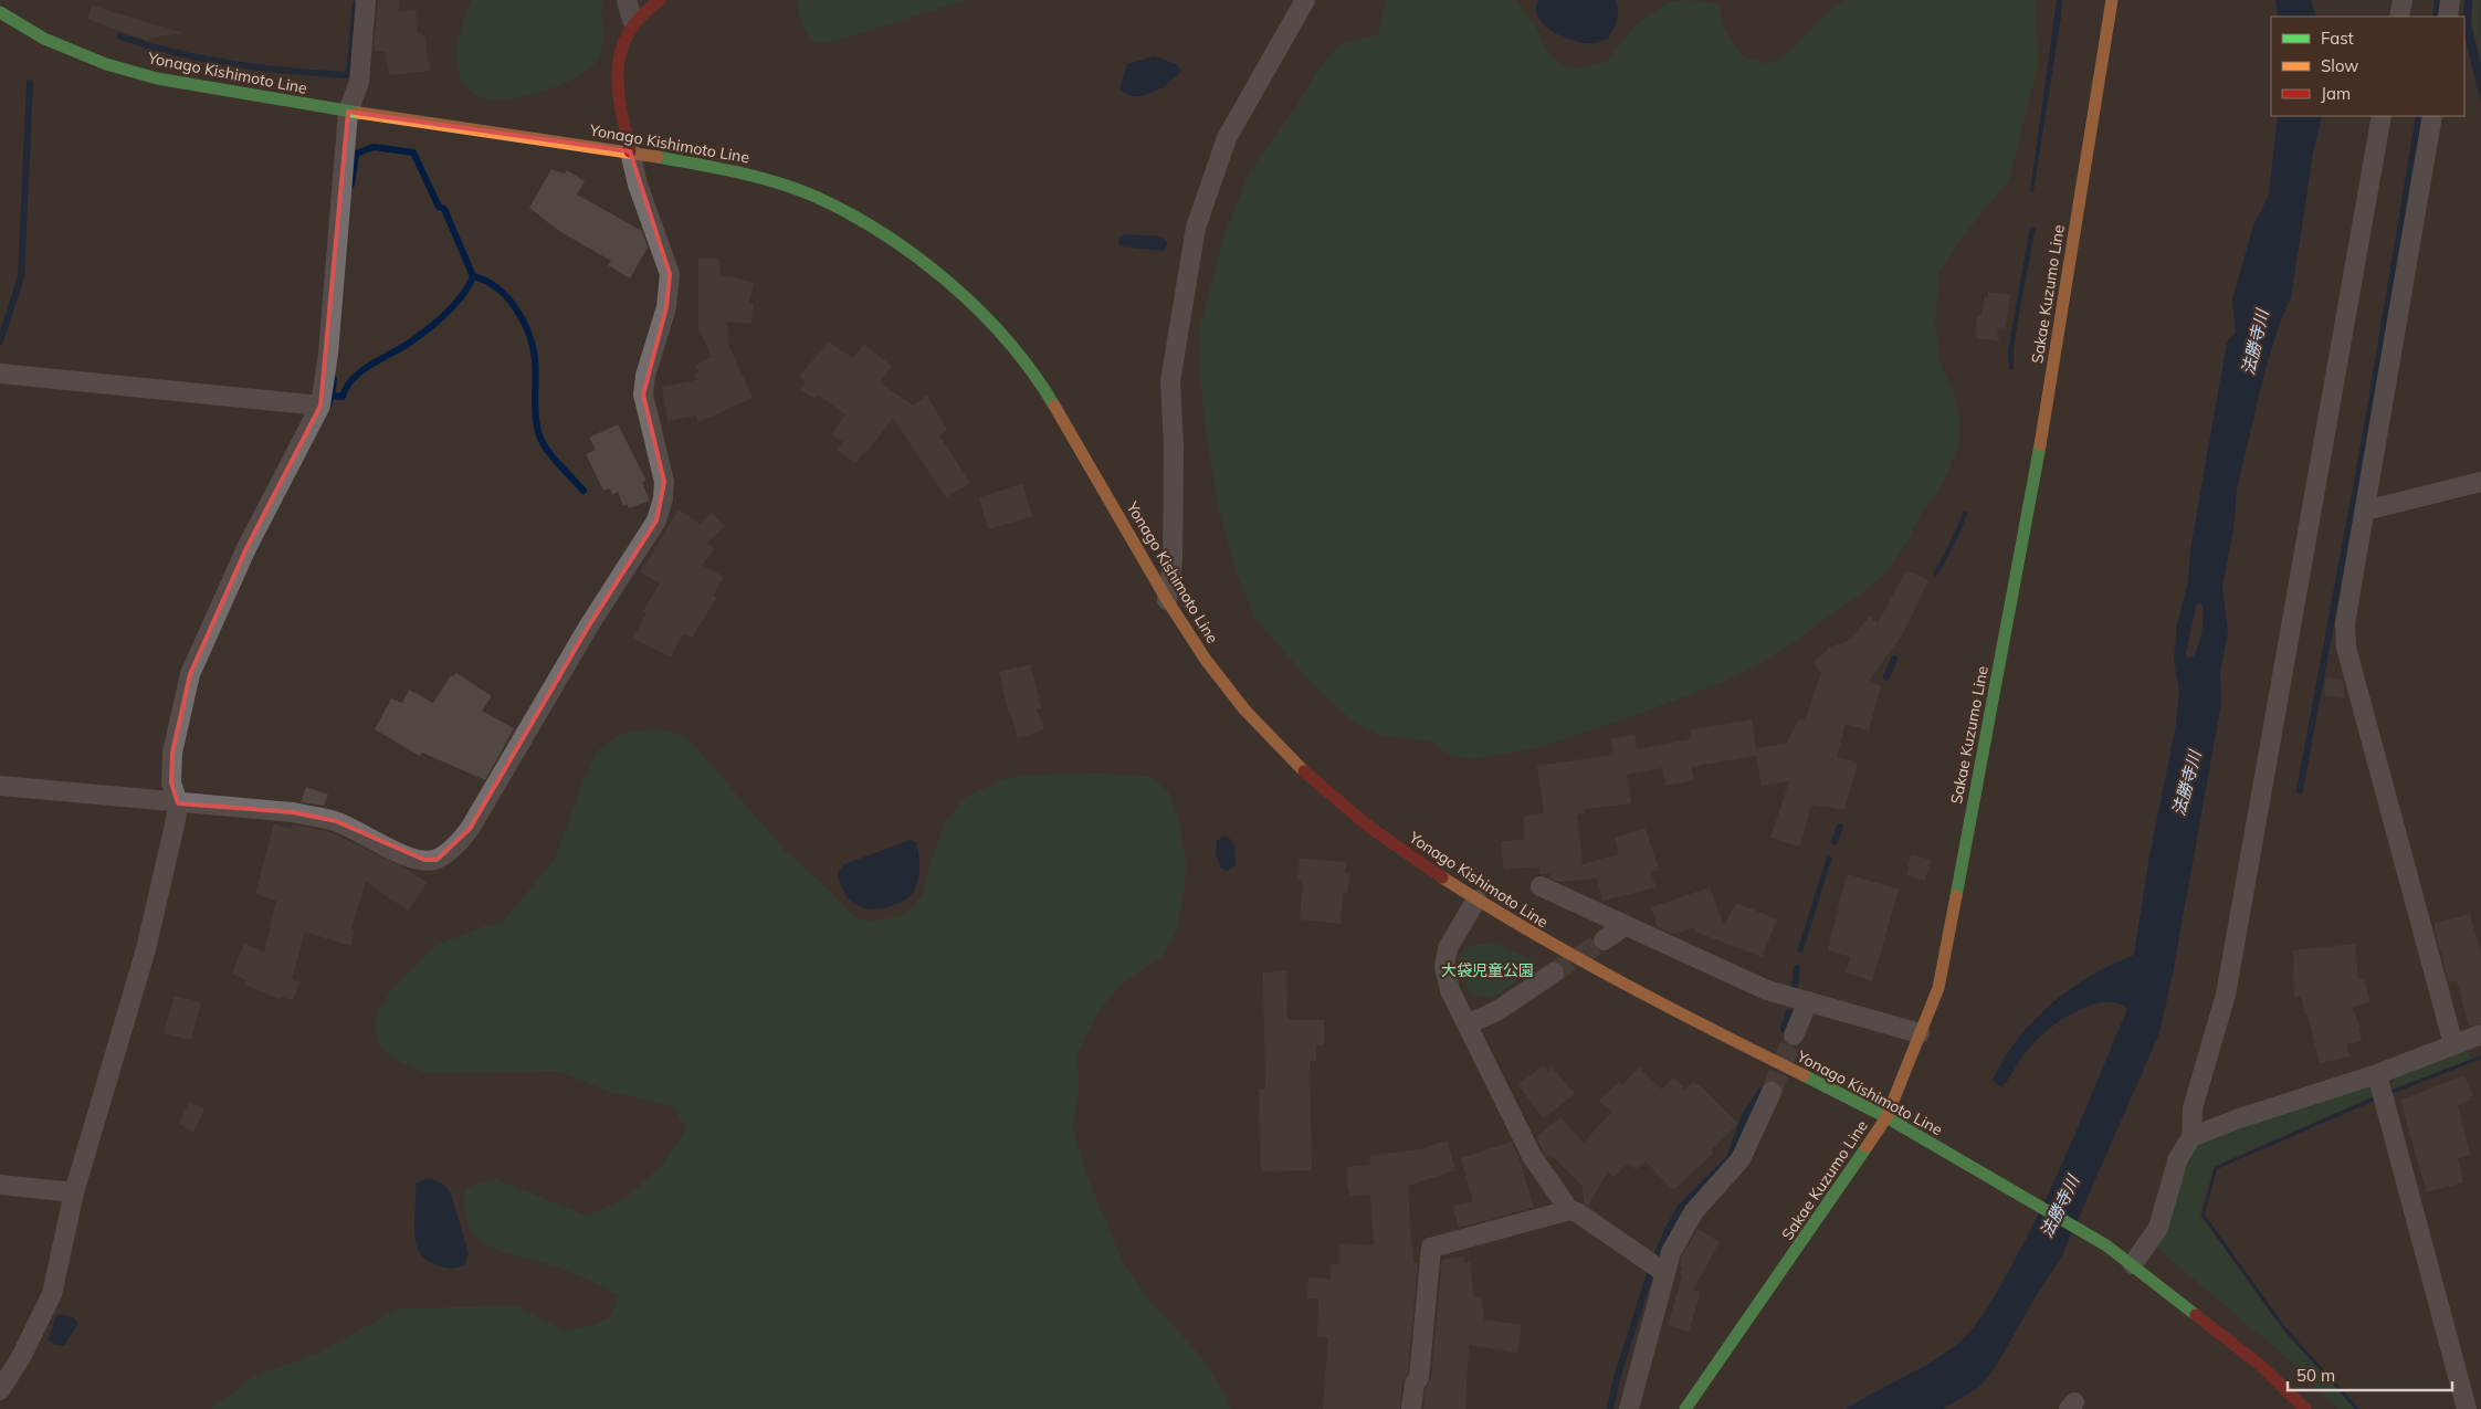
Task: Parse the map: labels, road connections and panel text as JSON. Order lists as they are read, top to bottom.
{
  "streets": {
    "main road": ["Yonago Kishimoto Line", "Sakae Kuzumo Line"]
  },
  "crossings": [
    ["Yonago Kishimoto Line", "Sakae Kuzumo Line"]
  ],
  "water": ["法勝寺川"],
  "parks": ["大袋児童公園"],
  "legend": ["Fast", "Slow", "Jam"],
  "scale_bar": "50 m"
}
